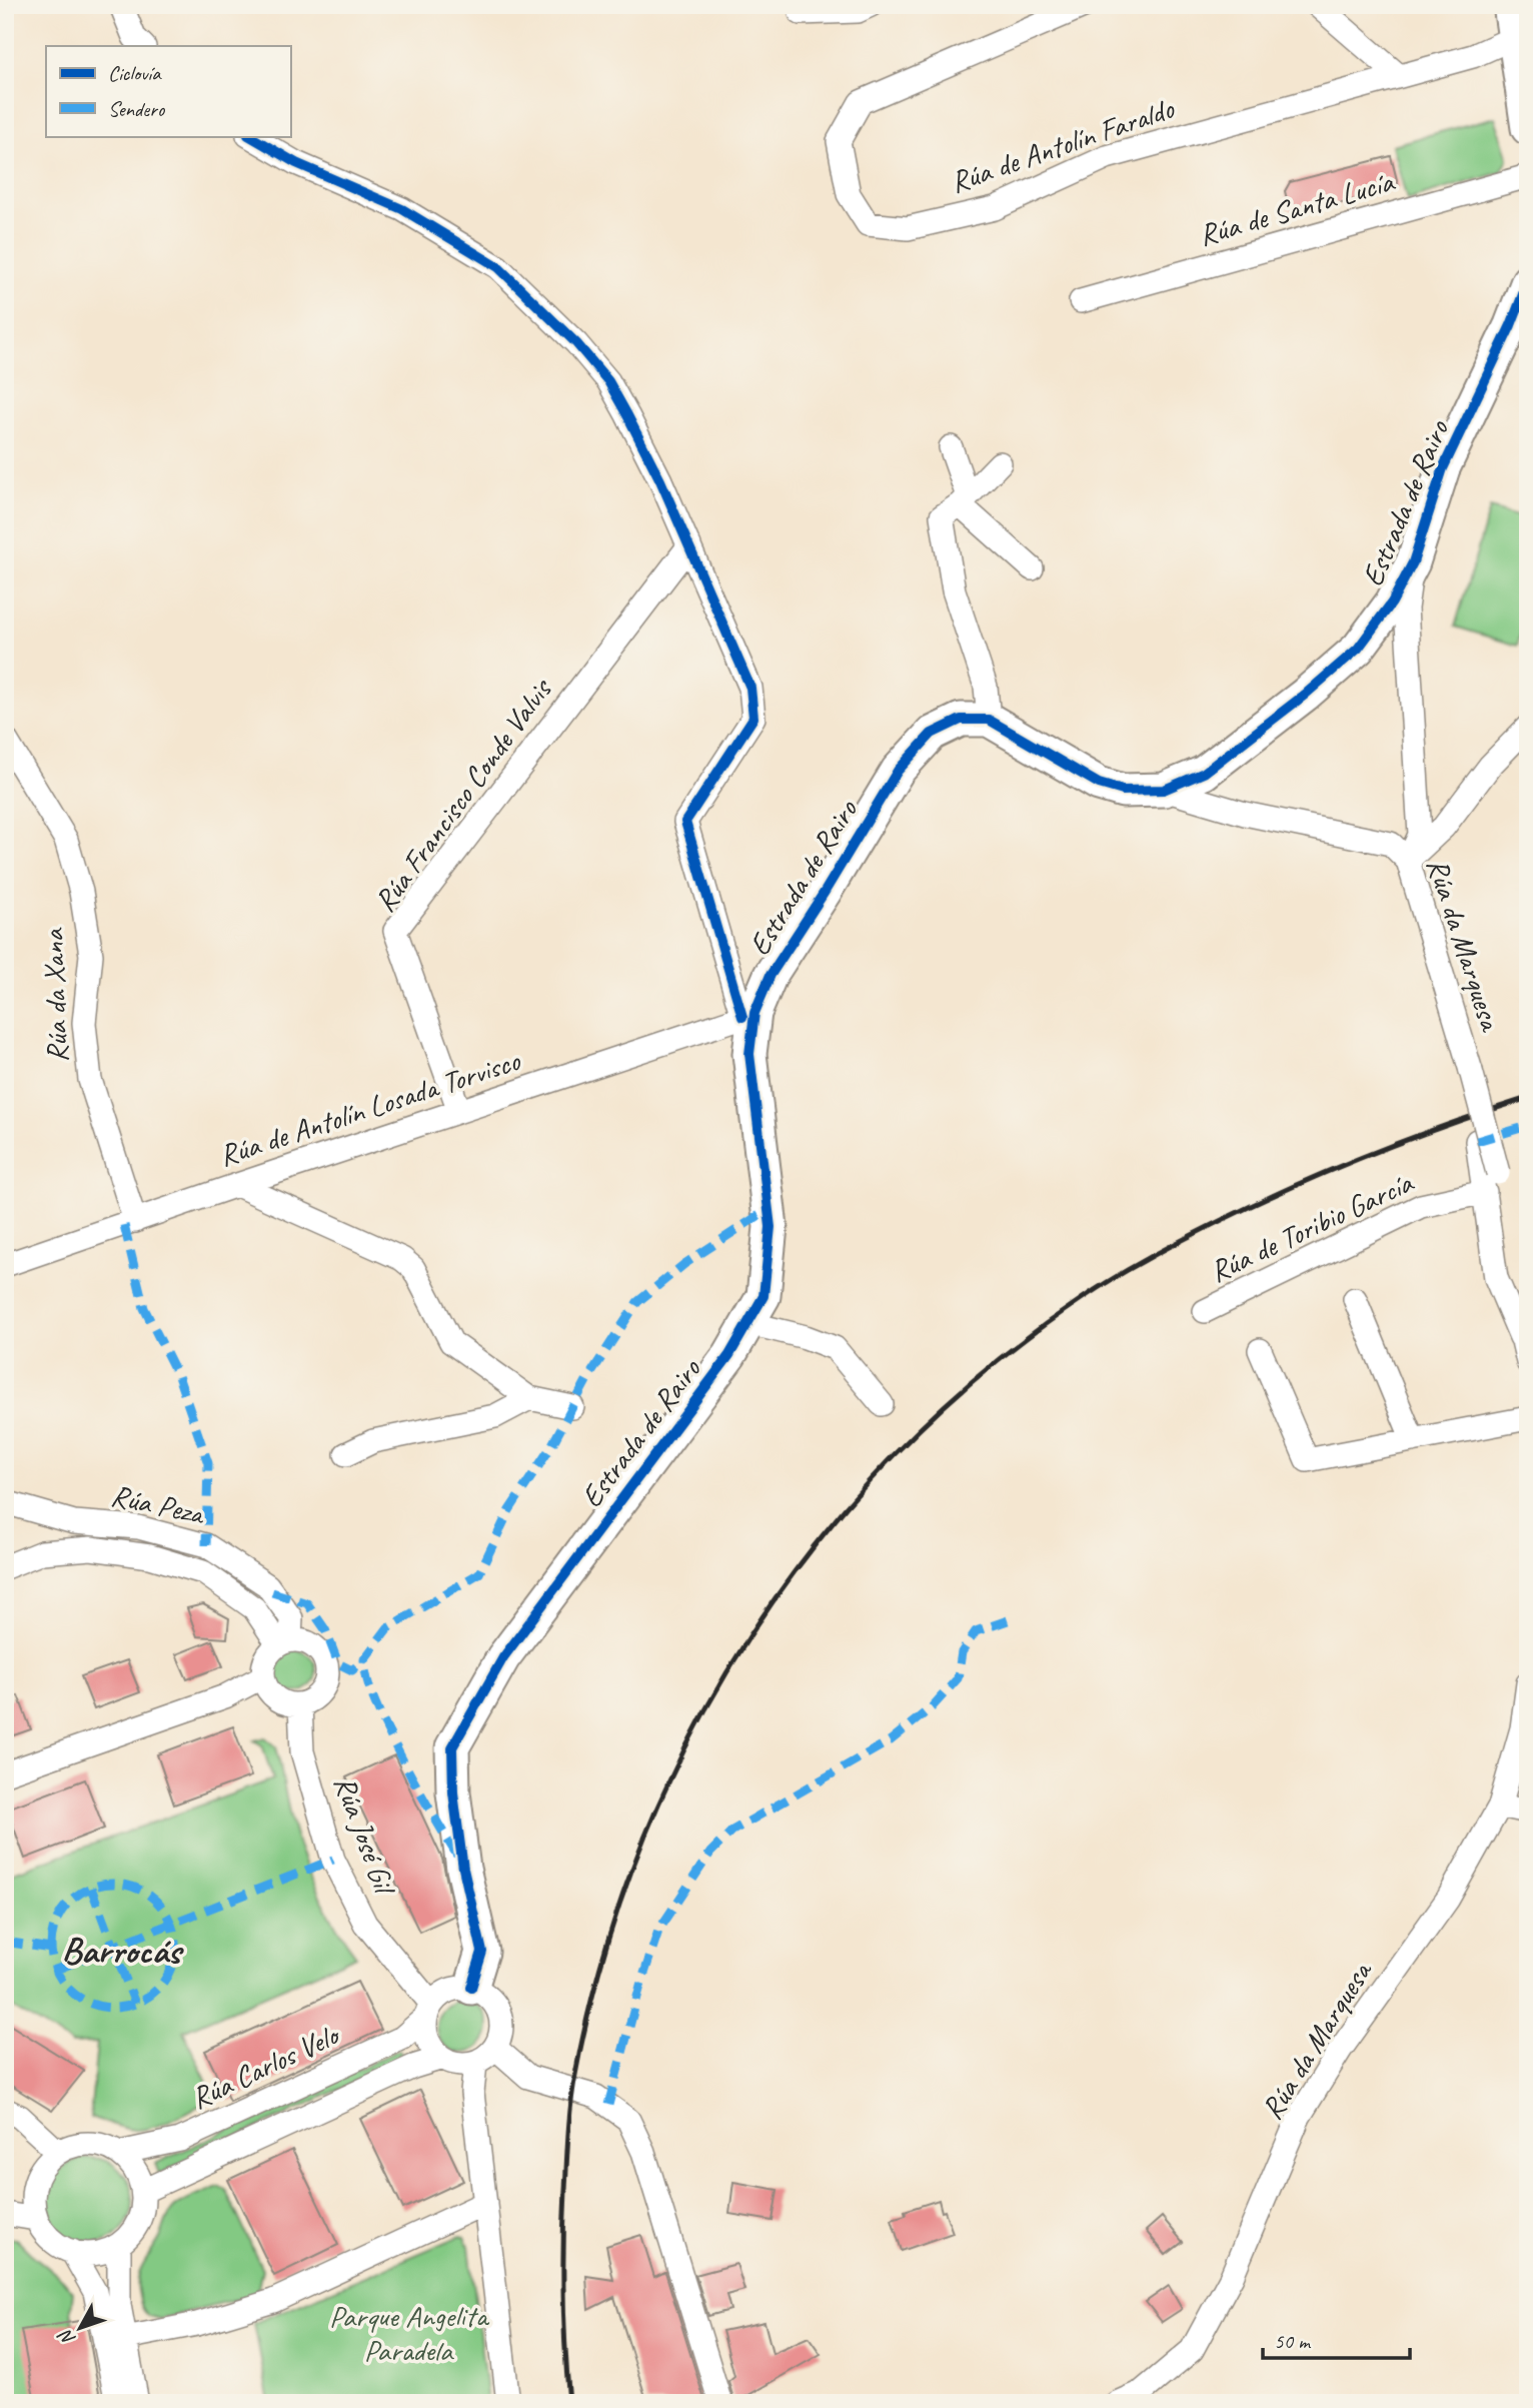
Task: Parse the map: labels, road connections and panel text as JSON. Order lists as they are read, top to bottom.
{
  "streets": {
    "street": [
      "Rúa de Antolín Faraldo",
      "Rúa de Santa Lucía",
      "Estrada de Rairo",
      "Rúa Francisco Conde Valvis",
      "Rúa da Marquesa",
      "Rúa da Xana",
      "Rúa de Antolín Losada Torvisco",
      "Rúa de Toribio García",
      "Rúa Peza",
      "Rúa José Gil",
      "Rúa Carlos Velo"
    ]
  },
  "crossings": [
    ["Estrada de Rairo", "Rúa da Marquesa"],
    ["Estrada de Rairo", "Rúa de Antolín Losada Torvisco"],
    ["Estrada de Rairo", "Rúa José Gil"],
    ["Estrada de Rairo", "Rúa Carlos Velo"],
    ["Rúa Francisco Conde Valvis", "Rúa de Antolín Losada Torvisco"],
    ["Rúa da Marquesa", "Rúa de Toribio García"],
    ["Rúa da Xana", "Rúa de Antolín Losada Torvisco"],
    ["Rúa Peza", "Rúa José Gil"],
    ["Rúa José Gil", "Rúa Carlos Velo"]
  ],
  "districts": ["Barrocás"],
  "parks": ["Parque Angelita Paradela"],
  "legend": ["Ciclovía", "Sendero"],
  "scale_bar": "50 m",
  "north": "bottom left"
}
